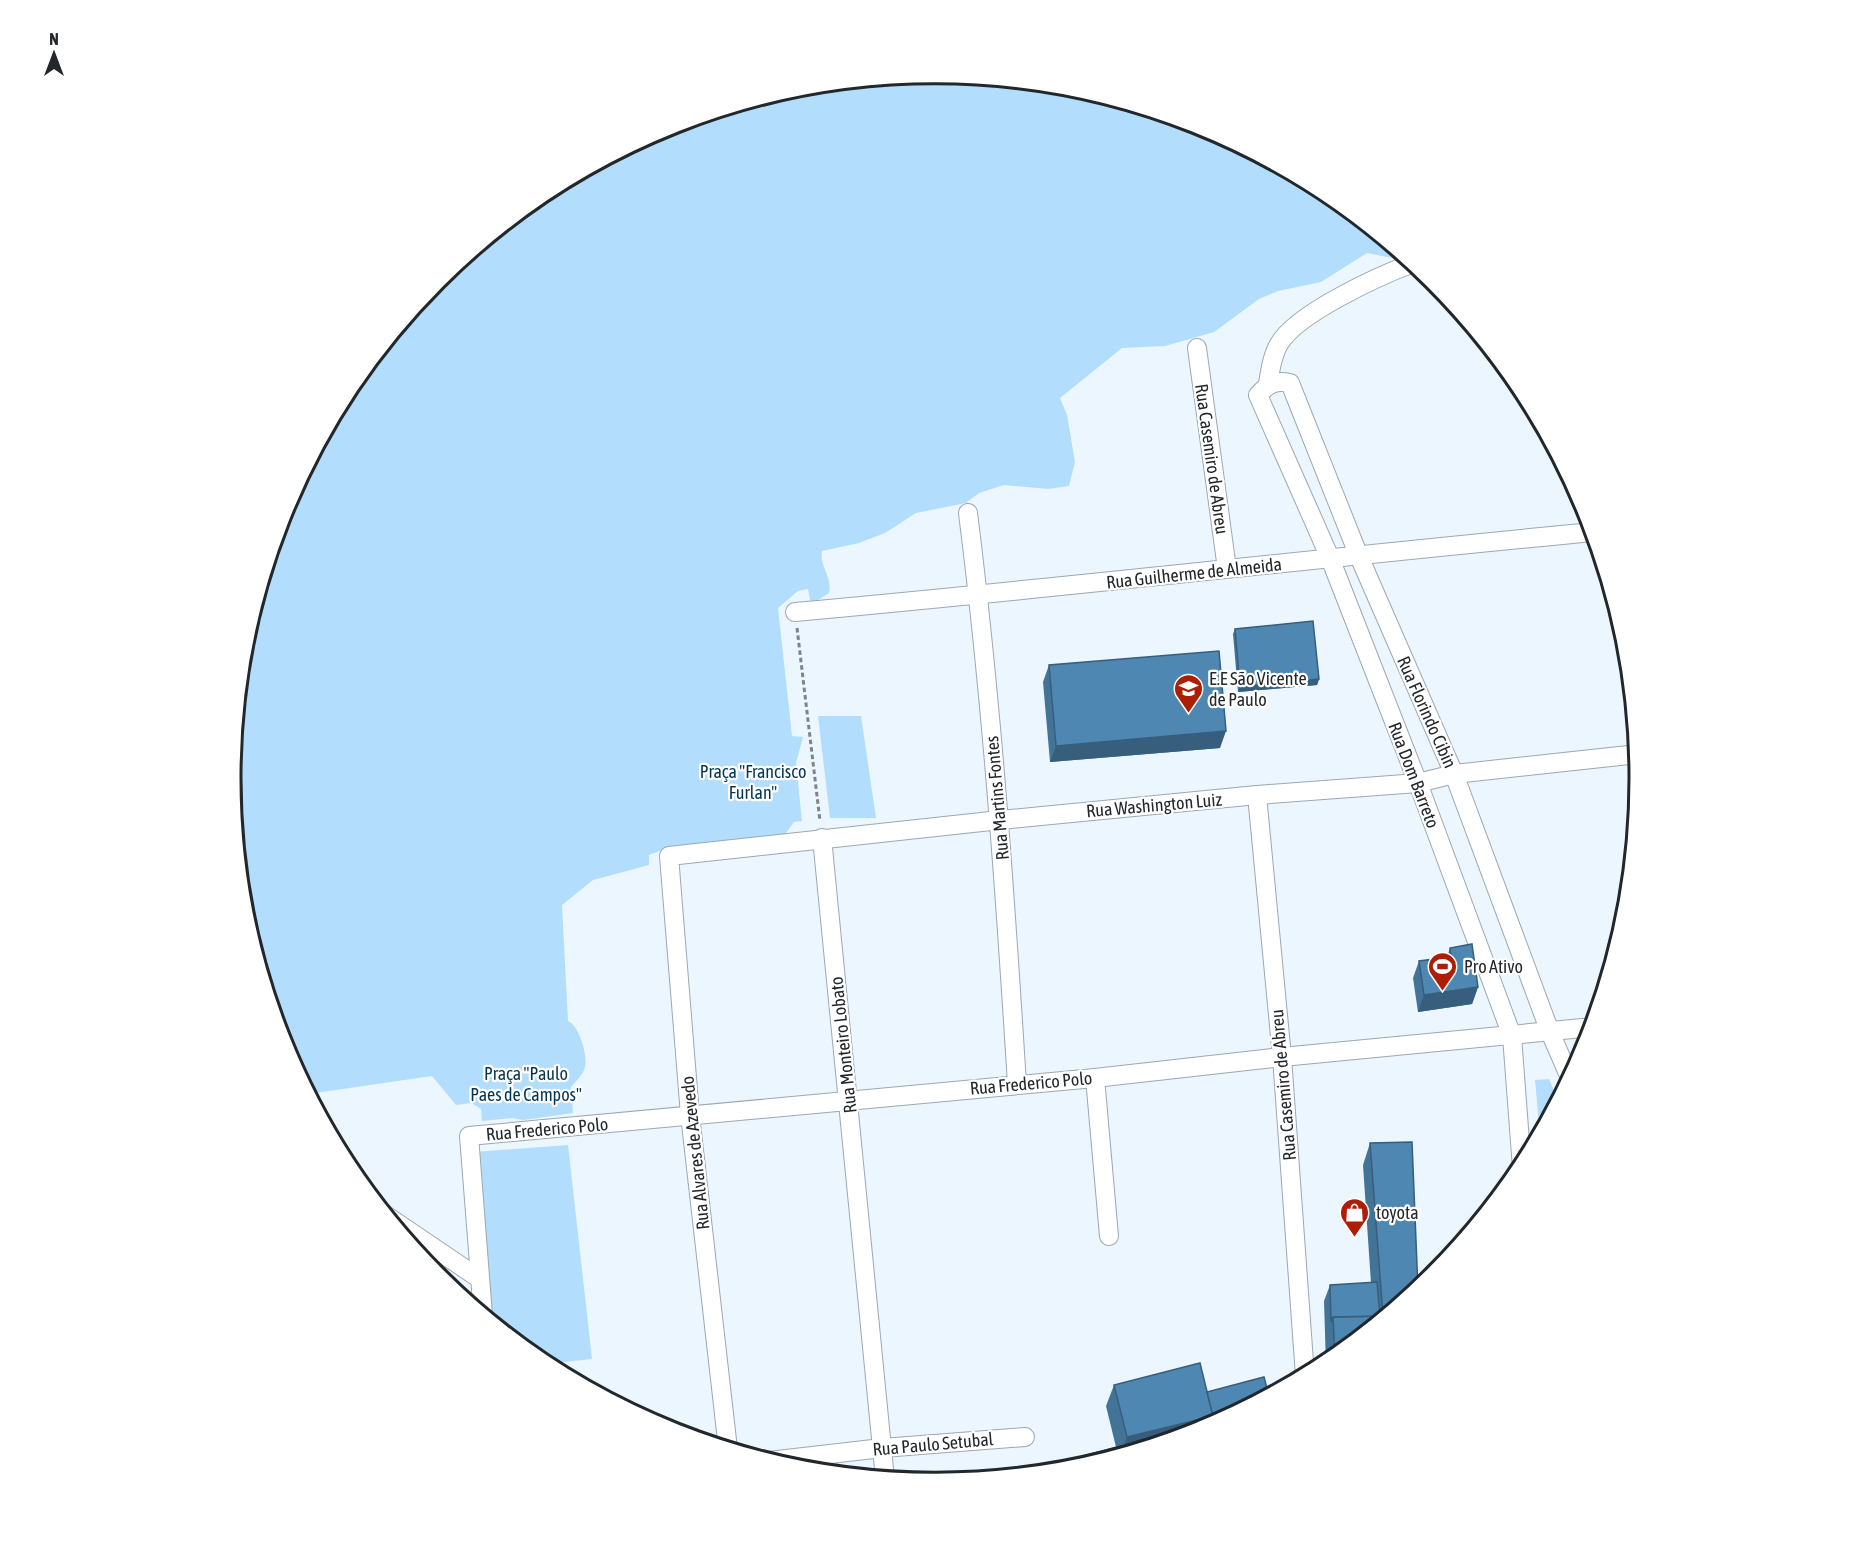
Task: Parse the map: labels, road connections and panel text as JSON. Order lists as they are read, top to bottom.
{
  "streets": {
    "street": [
      "Rua Casemiro de Abreu",
      "Rua Guilherme de Almeida",
      "Rua Florindo Cibin",
      "Rua Dom Barreto",
      "Rua Martins Fontes",
      "Rua Washington Luiz",
      "Rua Monteiro Lobato",
      "Rua Frederico Polo",
      "Rua Alvares de Azevedo",
      "Rua Paulo Setubal"
    ]
  },
  "crossings": [
    ["Rua Casemiro de Abreu", "Rua Guilherme de Almeida"],
    ["Rua Casemiro de Abreu", "Rua Washington Luiz"],
    ["Rua Casemiro de Abreu", "Rua Frederico Polo"],
    ["Rua Guilherme de Almeida", "Rua Florindo Cibin"],
    ["Rua Guilherme de Almeida", "Rua Dom Barreto"],
    ["Rua Guilherme de Almeida", "Rua Martins Fontes"],
    ["Rua Florindo Cibin", "Rua Dom Barreto"],
    ["Rua Florindo Cibin", "Rua Washington Luiz"],
    ["Rua Florindo Cibin", "Rua Frederico Polo"],
    ["Rua Dom Barreto", "Rua Washington Luiz"],
    ["Rua Dom Barreto", "Rua Frederico Polo"],
    ["Rua Martins Fontes", "Rua Washington Luiz"],
    ["Rua Martins Fontes", "Rua Frederico Polo"],
    ["Rua Washington Luiz", "Rua Monteiro Lobato"],
    ["Rua Washington Luiz", "Rua Alvares de Azevedo"],
    ["Rua Monteiro Lobato", "Rua Frederico Polo"],
    ["Rua Monteiro Lobato", "Rua Paulo Setubal"],
    ["Rua Frederico Polo", "Rua Alvares de Azevedo"]
  ],
  "parks": ["Praça \"Francisco Furlan\"", "Praça \"Paulo Paes de Campos\""],
  "places": {
    "school or university": ["E.E São Vicente de Paulo"],
    "sports": ["Pro Ativo"],
    "shop": ["toyota"]
  },
  "north": "top"
}
